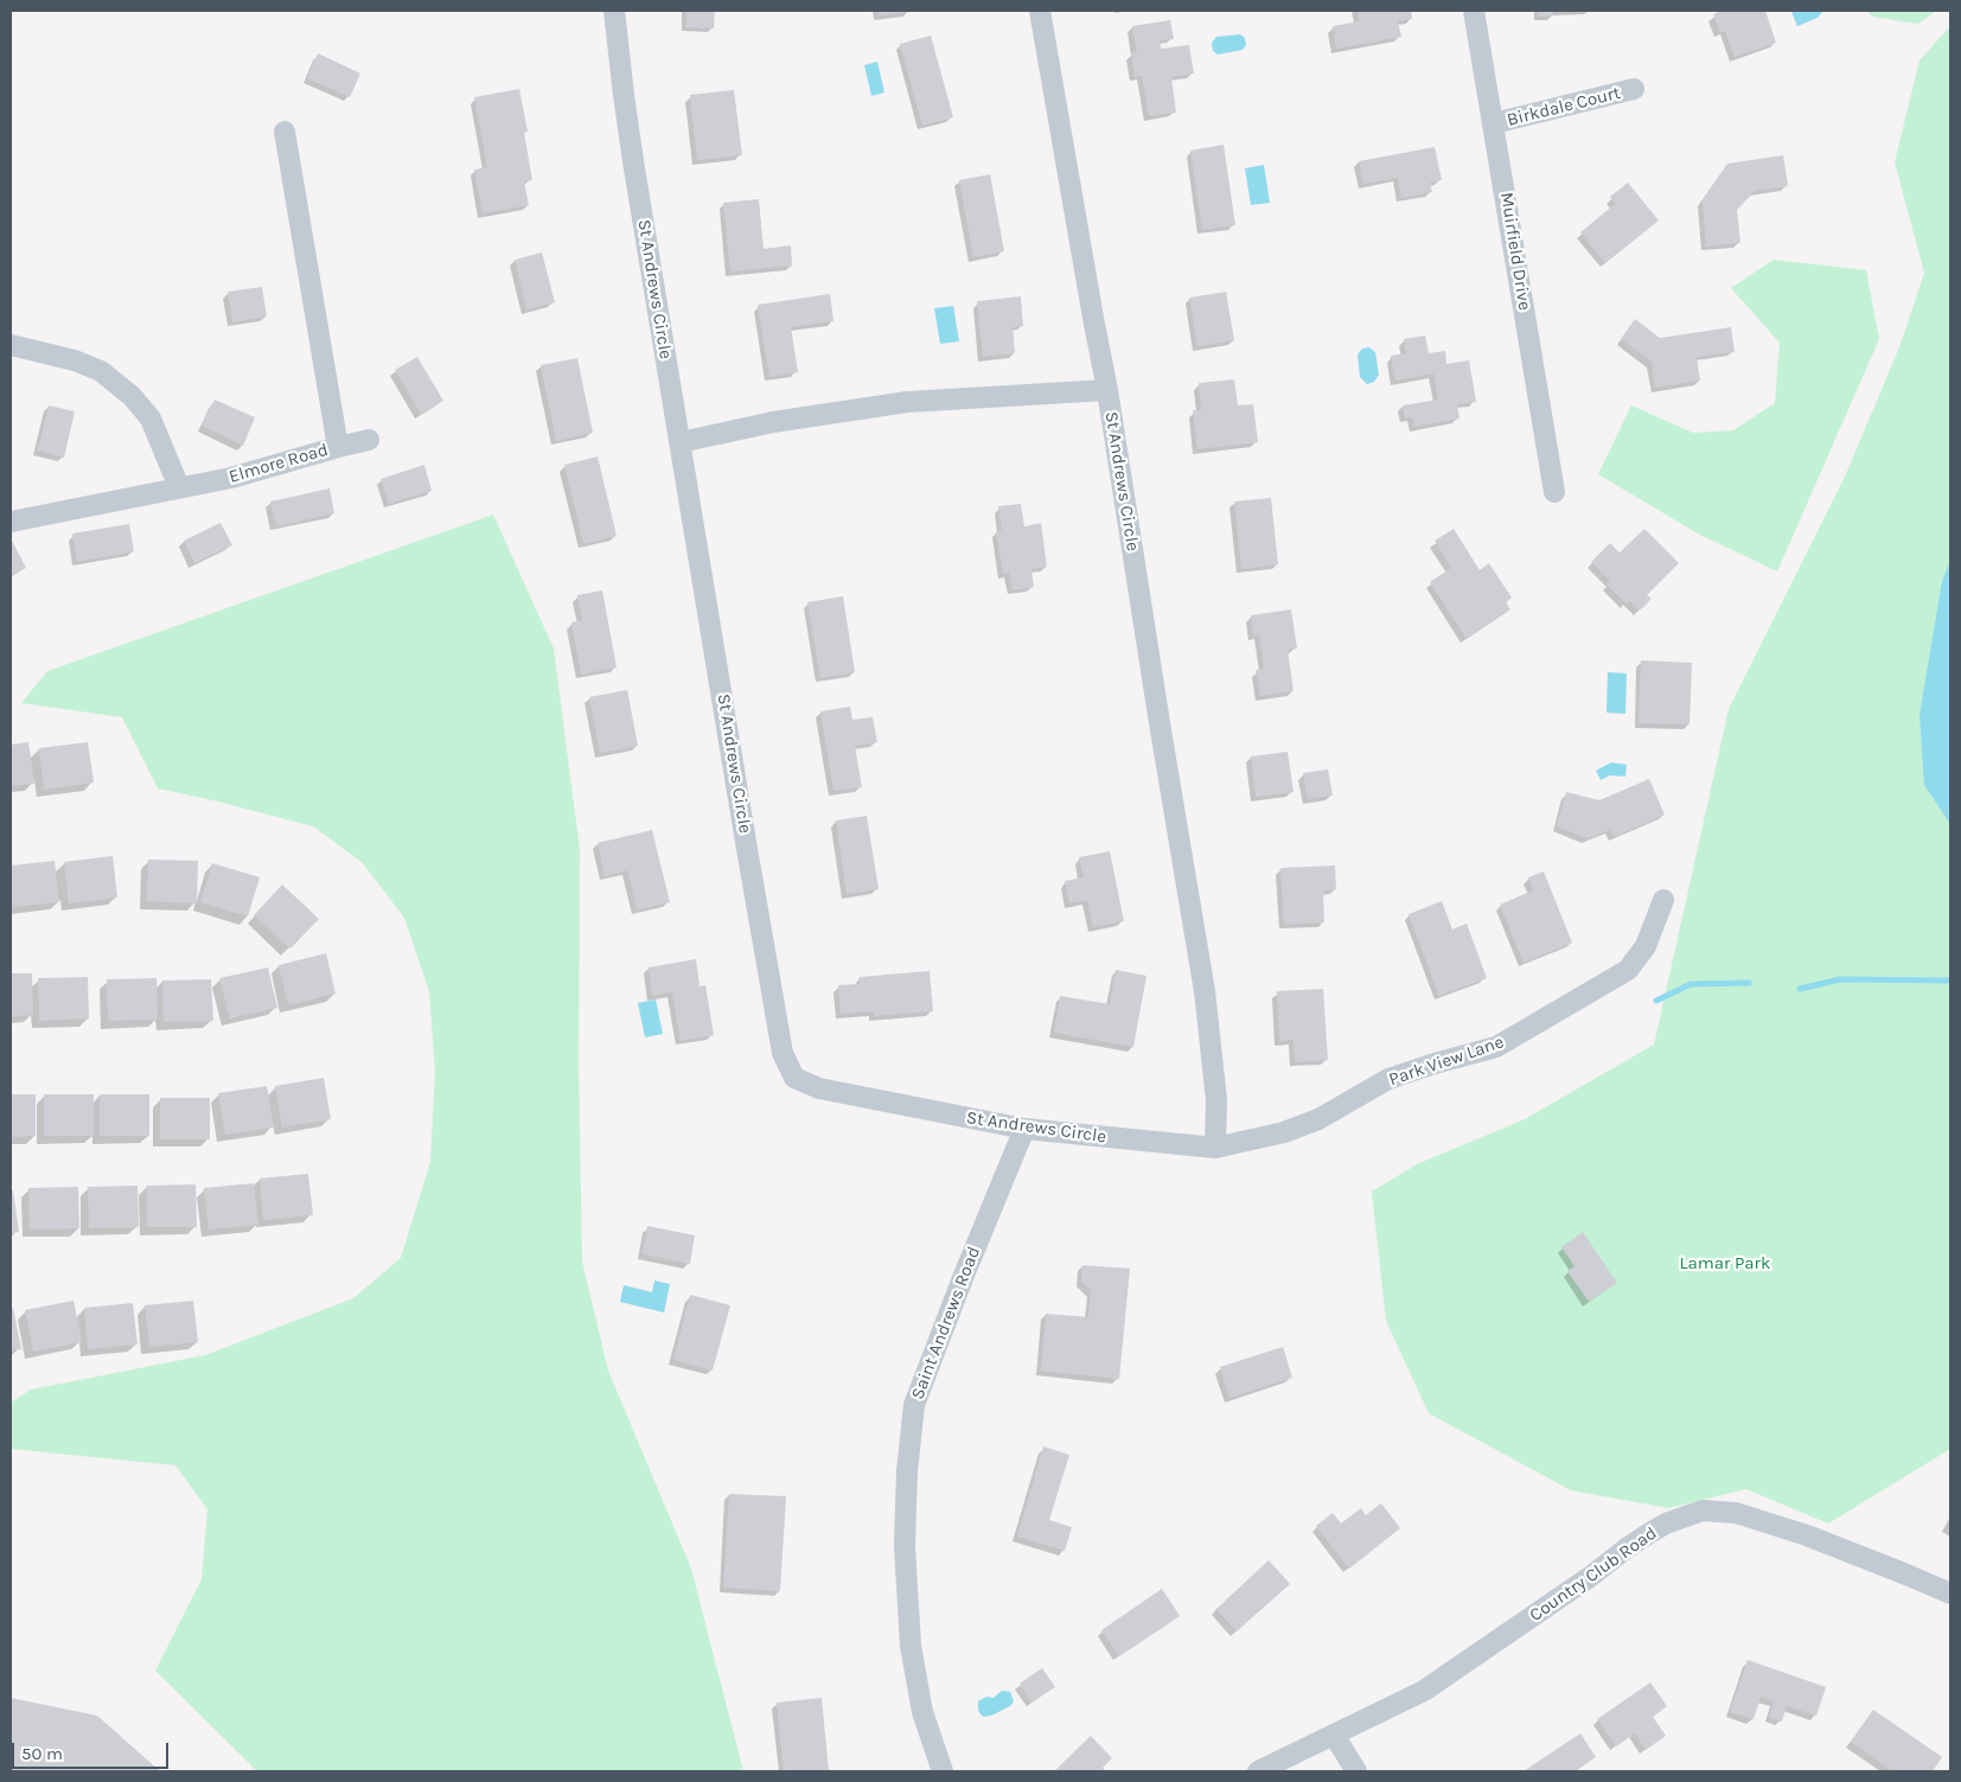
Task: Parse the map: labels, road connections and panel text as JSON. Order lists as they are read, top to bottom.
{
  "streets": {
    "street": [
      "Birkdale Court",
      "Muirfield Drive",
      "St Andrews Circle",
      "Elmore Road",
      "Park View Lane",
      "Saint Andrews Road",
      "Country Club Road"
    ]
  },
  "crossings": [
    ["Birkdale Court", "Muirfield Drive"],
    ["St Andrews Circle", "Park View Lane"],
    ["St Andrews Circle", "Saint Andrews Road"]
  ],
  "parks": ["Lamar Park"],
  "scale_bar": "50 m"
}
